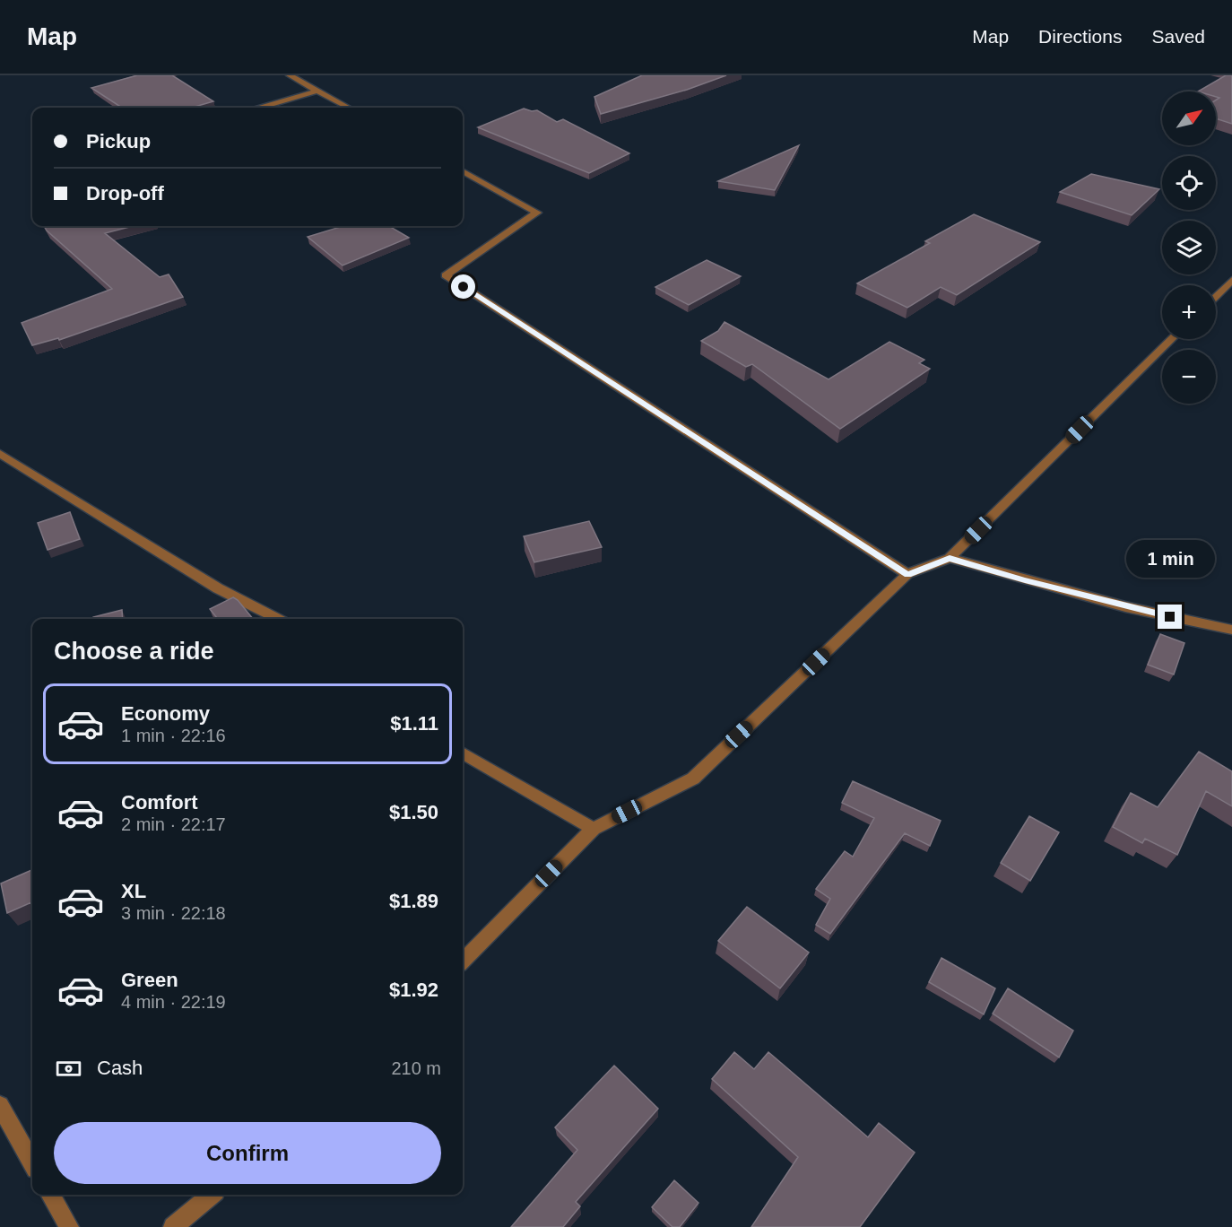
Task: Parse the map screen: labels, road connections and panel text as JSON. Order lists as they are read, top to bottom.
{
  "north": "top right",
  "page": {
    "header": "Map",
    "nav": ["Map", "Directions", "Saved"],
    "map_buttons": ["+", "−"],
    "banner": ["Pickup", "Drop-off"],
    "bubble": "1 min",
    "heading": "Choose a ride",
    "list": [
      {
        "name": "Economy",
        "note": "1 min · 22:16",
        "value": "$1.11"
      },
      {
        "name": "Comfort",
        "note": "2 min · 22:17",
        "value": "$1.50"
      },
      {
        "name": "XL",
        "note": "3 min · 22:18",
        "value": "$1.89"
      },
      {
        "name": "Green",
        "note": "4 min · 22:19",
        "value": "$1.92"
      }
    ],
    "pay": ["Cash", "210 m"],
    "buttons": "Confirm"
  }
}
